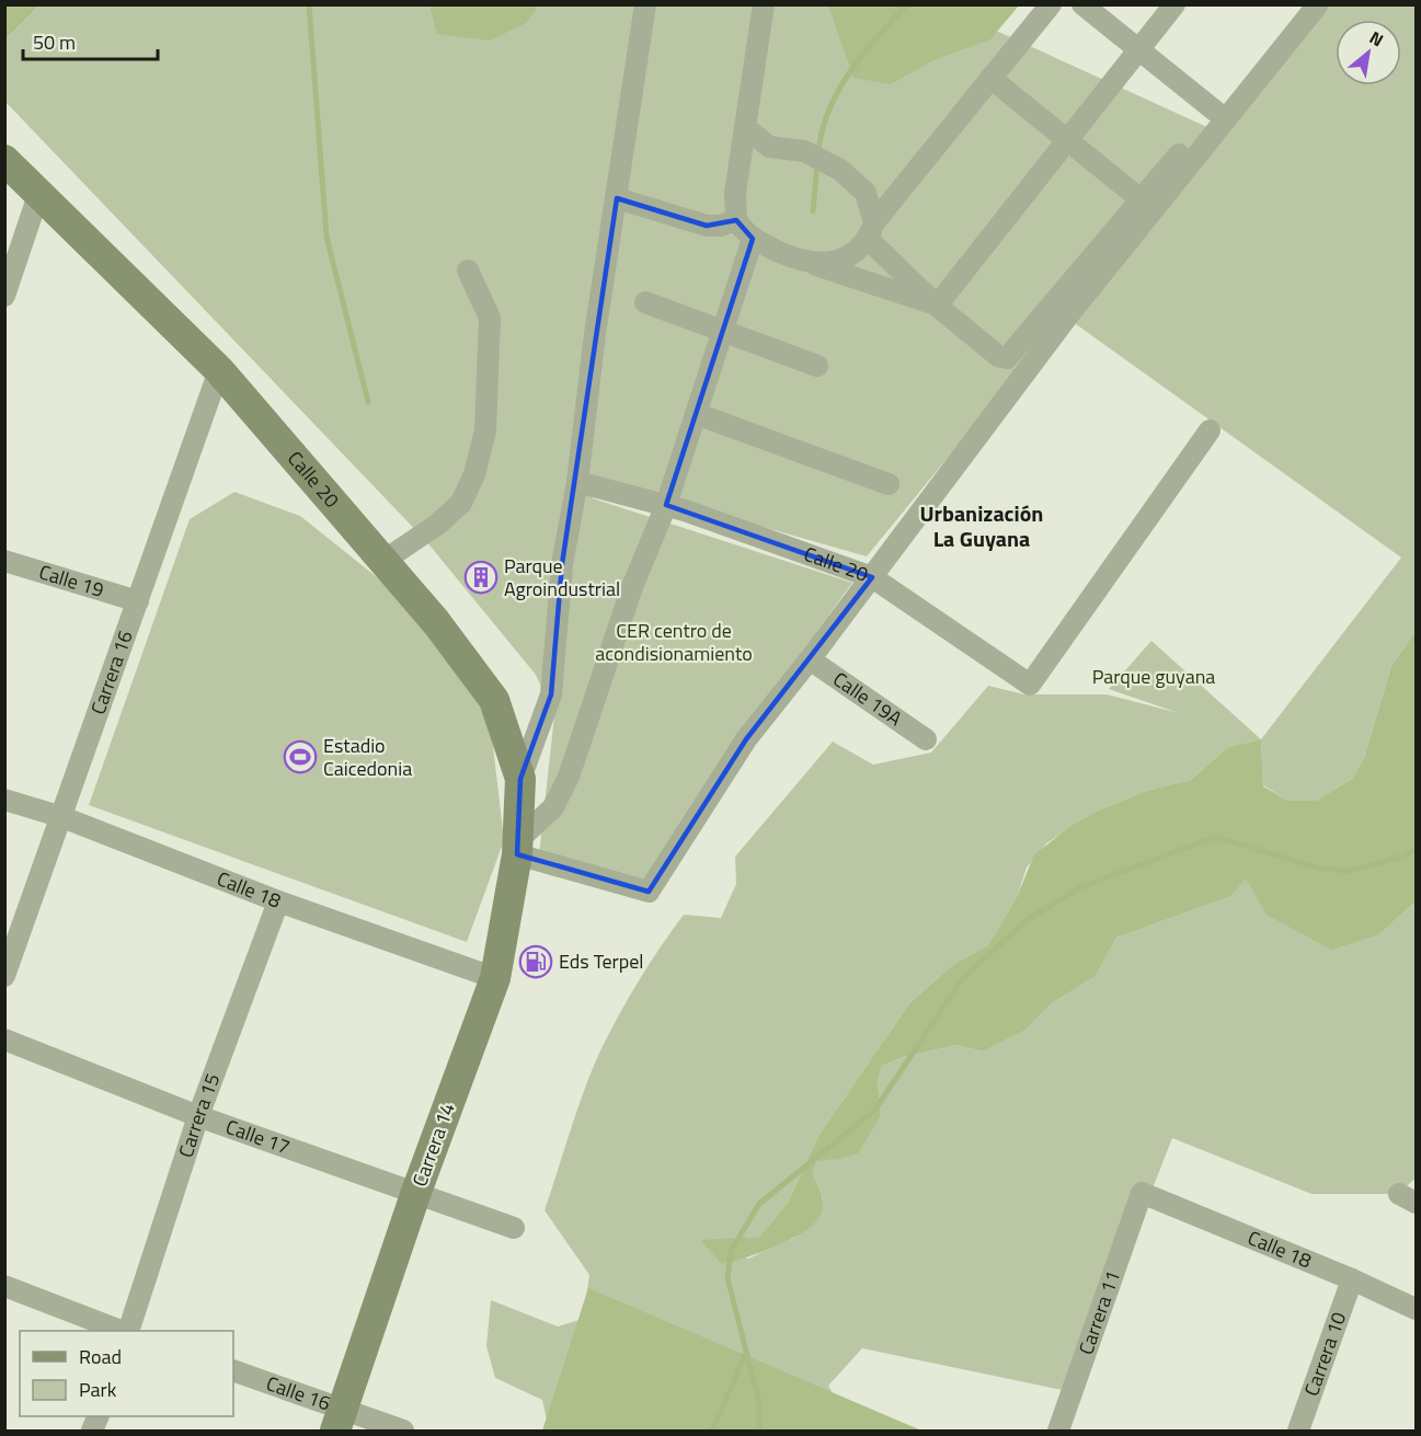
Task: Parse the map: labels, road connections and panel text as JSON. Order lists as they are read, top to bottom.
{
  "streets": {
    "main road": ["Calle 20", "Carrera 14"],
    "street": [
      "Calle 19",
      "Carrera 16",
      "Calle 19A",
      "Calle 18",
      "Carrera 15",
      "Calle 17",
      "Carrera 11",
      "Carrera 10",
      "Calle 16"
    ]
  },
  "crossings": [
    ["Calle 20", "Carrera 16"],
    ["Calle 20", "Carrera 14"],
    ["Calle 19", "Carrera 16"],
    ["Carrera 16", "Calle 18"],
    ["Calle 18", "Carrera 15"],
    ["Calle 18", "Carrera 14"],
    ["Calle 18", "Carrera 11"],
    ["Calle 18", "Carrera 10"],
    ["Carrera 15", "Calle 17"],
    ["Calle 17", "Carrera 14"],
    ["Carrera 14", "Calle 16"]
  ],
  "districts": ["Urbanización La Guyana"],
  "parks": ["CER centro de acondisionamiento", "Parque guyana"],
  "places": {
    "building": ["Parque Agroindustrial"],
    "sports": ["Estadio Caicedonia"],
    "fuel station": ["Eds Terpel"]
  },
  "legend": ["Road", "Park"],
  "scale_bar": "50 m",
  "north": "top right"
}
